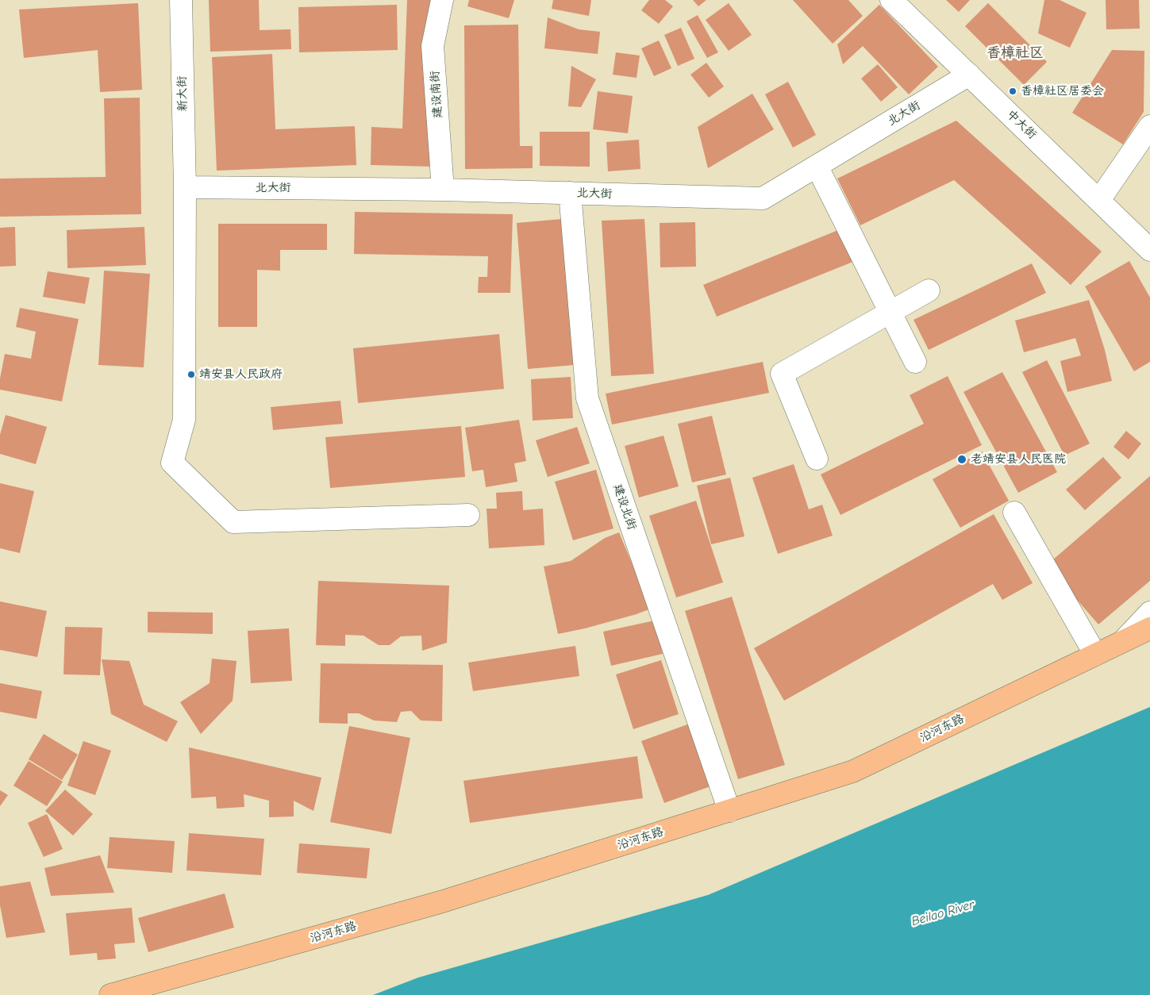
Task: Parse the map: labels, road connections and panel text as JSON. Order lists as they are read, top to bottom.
{
  "streets": {
    "main road": ["沿河东路"],
    "street": [
      "新大街",
      "建设南街",
      "北大街",
      "中大街",
      "建设北街"
    ]
  },
  "crossings": [
    ["新大街", "北大街"],
    ["建设南街", "北大街"],
    ["北大街", "中大街"],
    ["北大街", "建设北街"],
    ["建设北街", "沿河东路"]
  ],
  "districts": ["香樟社区"],
  "water": ["Beilao River"],
  "places": ["香樟社区居委会", "靖安县人民政府", "老靖安县人民医院"]
}
